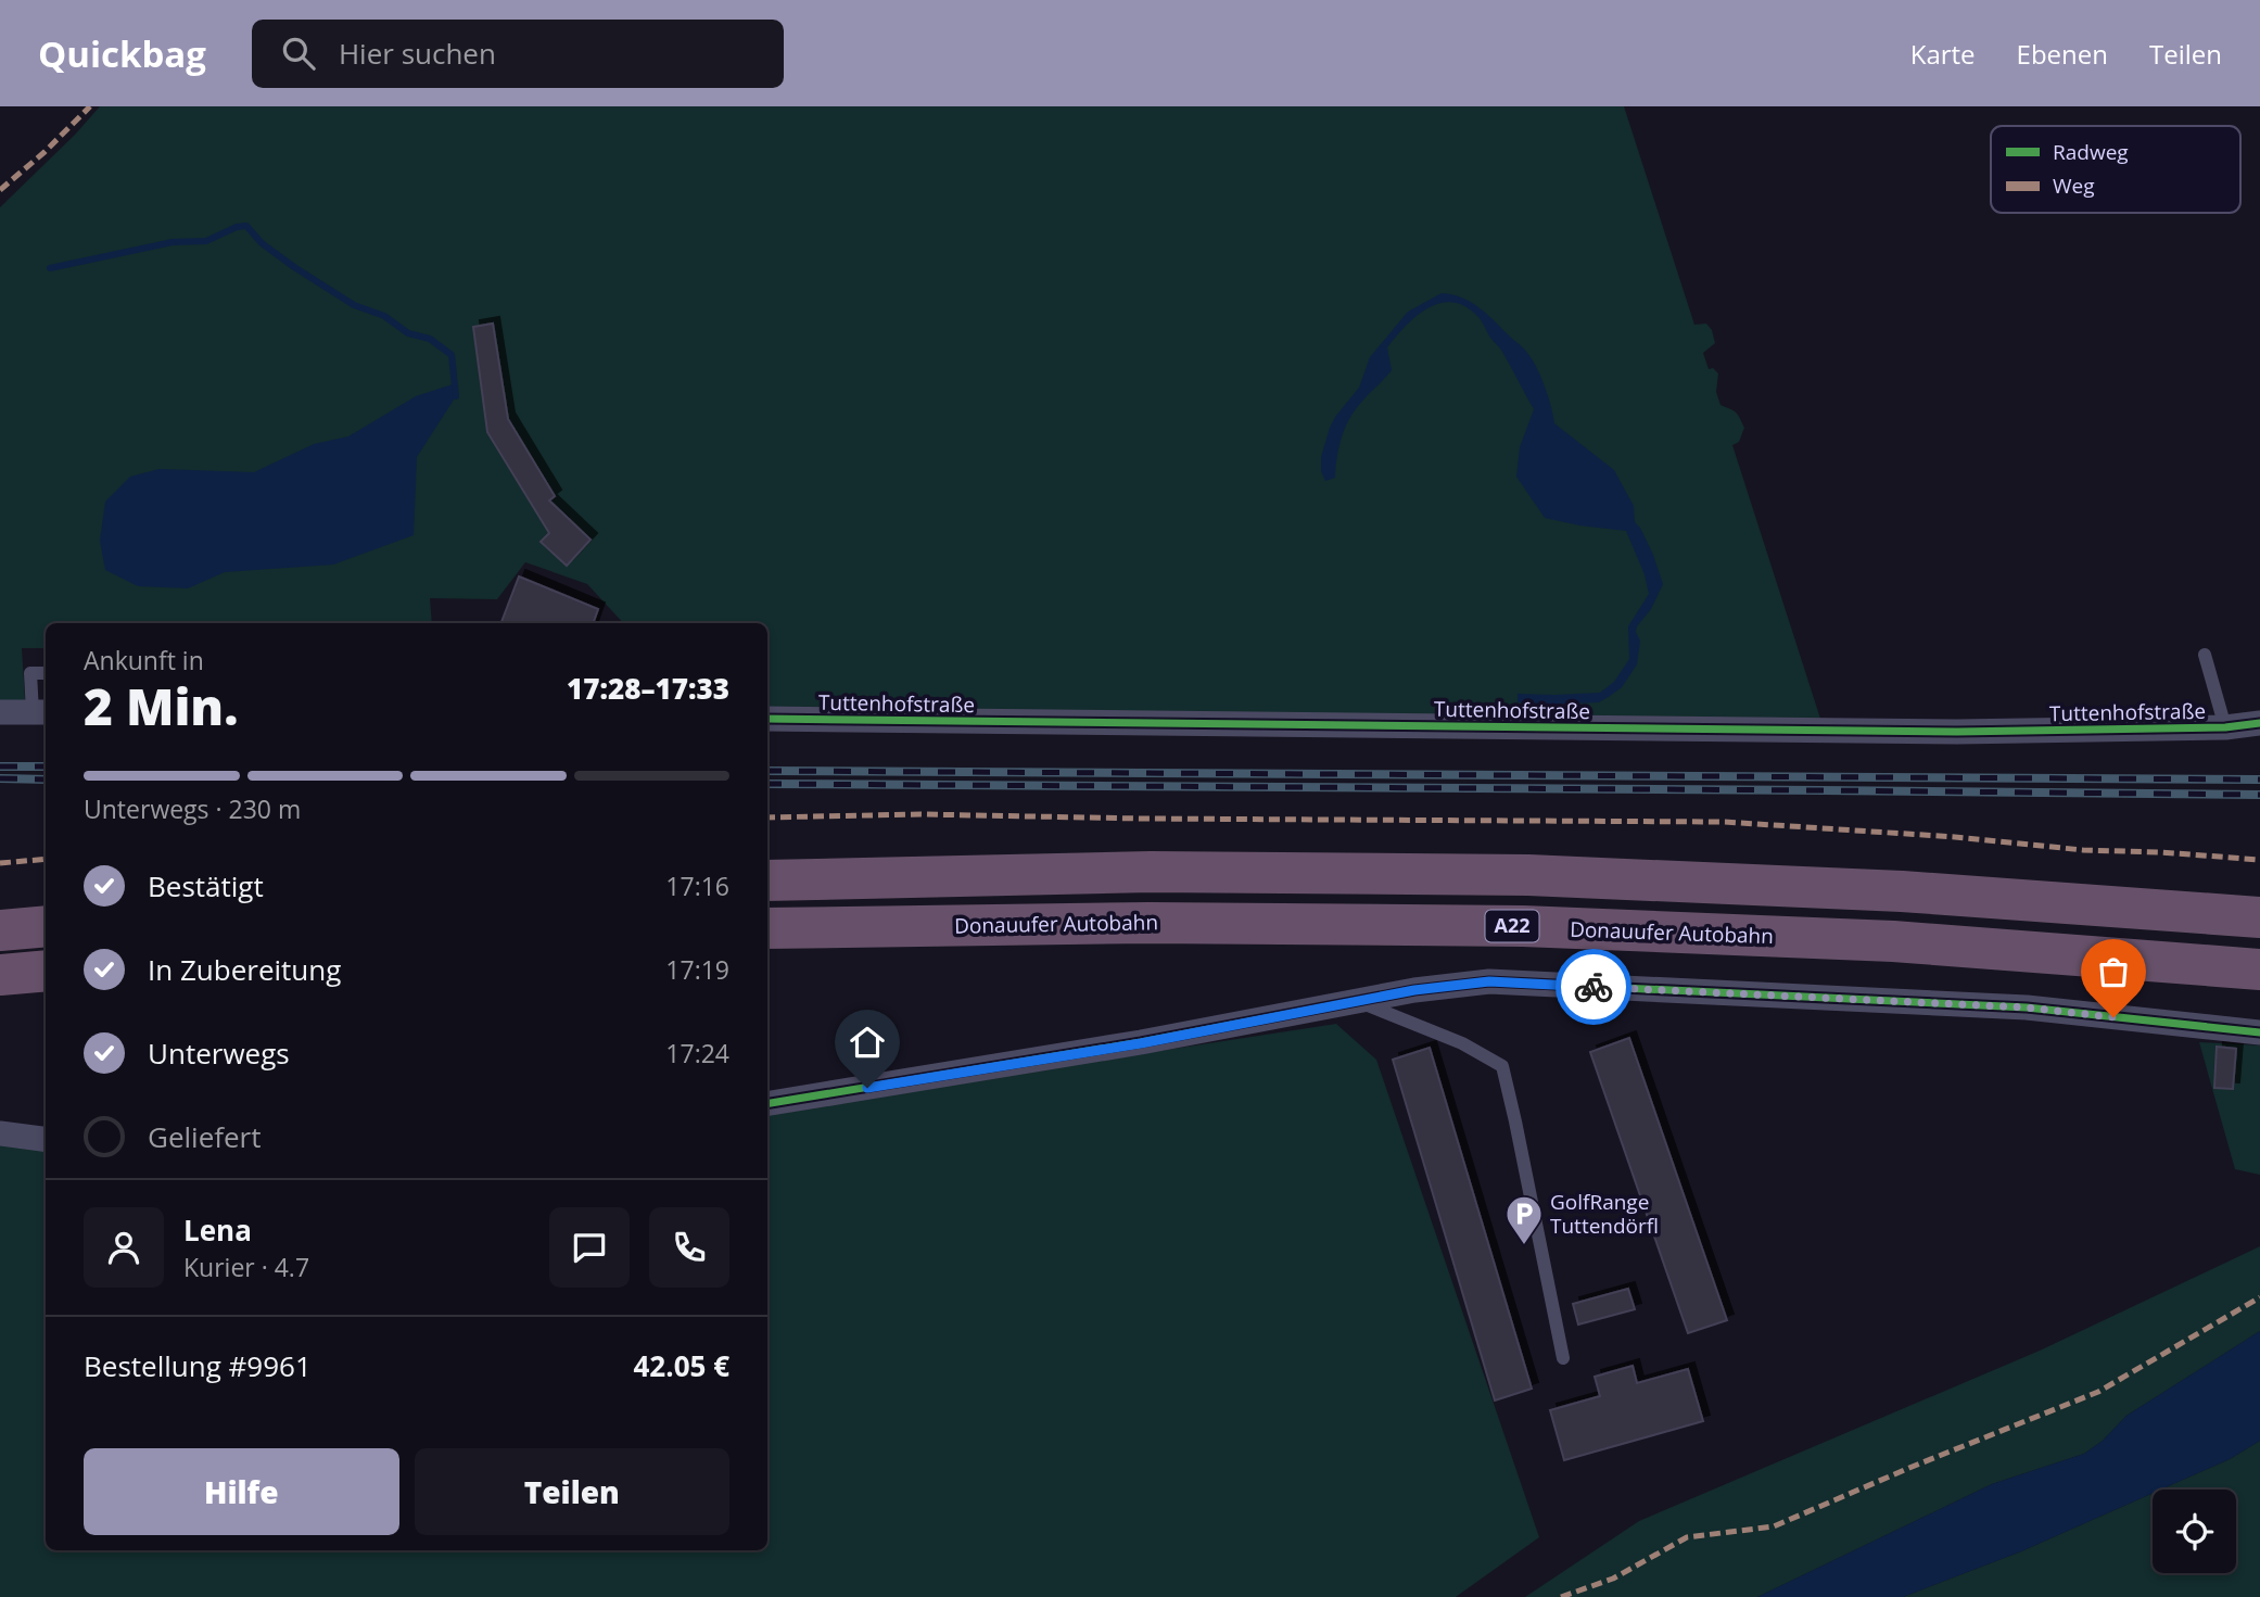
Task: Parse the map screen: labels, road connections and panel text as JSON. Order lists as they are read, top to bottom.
{
  "streets": {
    "highway": ["Donauufer Autobahn", "A22"],
    "street": ["Tuttenhofstraße"]
  },
  "places": {
    "parking": ["GolfRange Tuttendörfl"]
  },
  "legend": ["Radweg", "Weg"],
  "page": {
    "header": "Quickbag",
    "search": "Hier suchen",
    "nav": ["Karte", "Ebenen", "Teilen"],
    "heading": ["2 Min.", "Ankunft in", "17:28–17:33"],
    "panel": [
      "Lena",
      "Kurier · 4.7",
      "Bestellung #9961",
      "42.05 €"
    ],
    "bar": "Unterwegs · 230 m",
    "list": [
      ["Bestätigt", "17:16"],
      ["In Zubereitung", "17:19"],
      ["Unterwegs", "17:24"],
      "Geliefert"
    ],
    "buttons": ["Hilfe", "Teilen"]
  }
}
